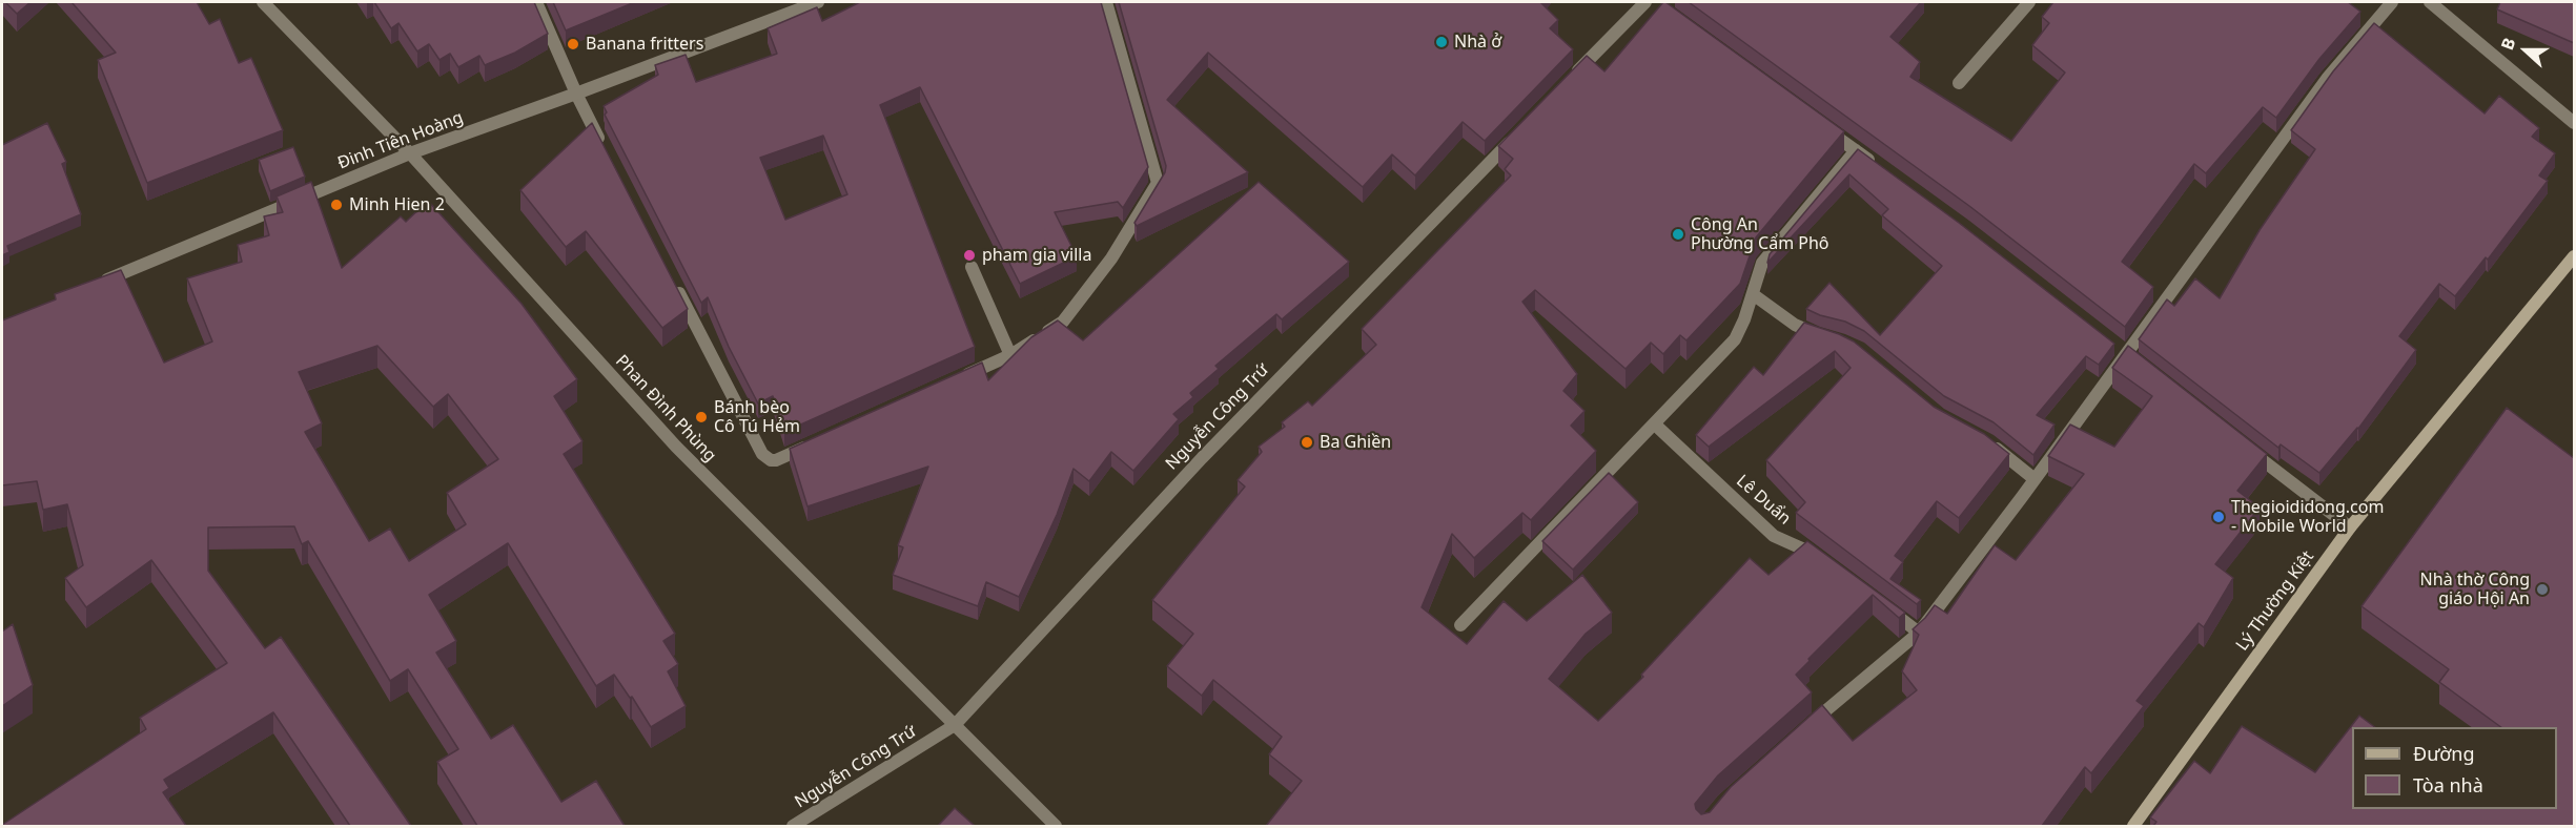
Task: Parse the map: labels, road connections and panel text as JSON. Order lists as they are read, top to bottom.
{
  "streets": {
    "main road": ["Lý Thường Kiệt"],
    "street": [
      "Đinh Tiên Hoàng",
      "Phan Đình Phùng",
      "Nguyễn Công Trứ",
      "Lê Duẩn"
    ]
  },
  "crossings": [
    ["Đinh Tiên Hoàng", "Phan Đình Phùng"],
    ["Phan Đình Phùng", "Nguyễn Công Trứ"]
  ],
  "places": [
    "Nhà ở",
    "Banana fritters",
    "Minh Hien 2",
    "Công An Phường Cẩm Phô",
    "pham gia villa",
    "Bánh bèo Cô Tú Hẻm",
    "Ba Ghiền",
    "Thegioididong.com - Mobile World",
    "Nhà thờ Công giáo Hội An"
  ],
  "legend": ["Đường", "Tòa nhà"],
  "north": "left"
}
